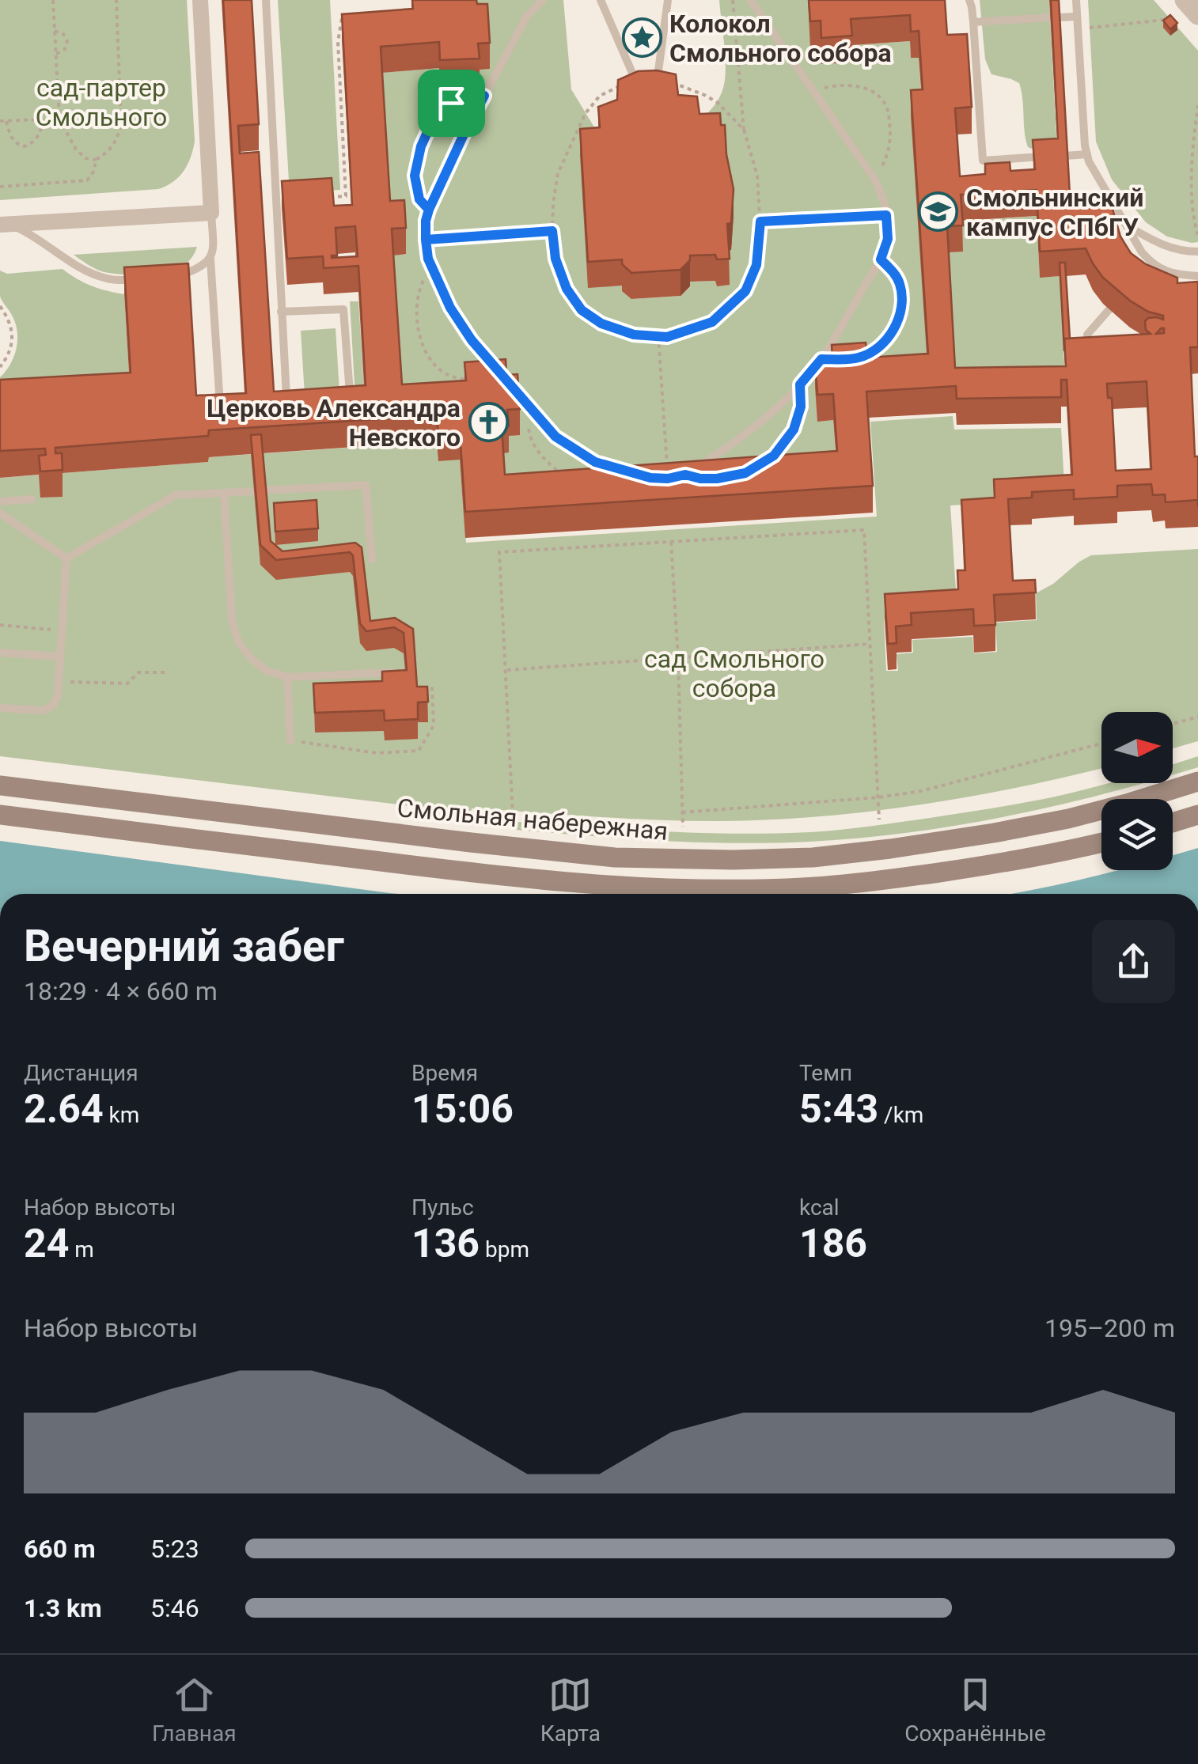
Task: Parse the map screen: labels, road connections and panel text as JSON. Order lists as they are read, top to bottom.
{
  "streets": {
    "main road": ["Смольная набережная"]
  },
  "parks": ["сад-партер Смольного", "сад Смольного собора"],
  "places": {
    "place": ["Колокол Смольного собора"],
    "school or university": ["Смольнинский кампус СПбГУ"],
    "church": ["Церковь Александра Невского"]
  },
  "north": "right",
  "page": {
    "heading": ["Вечерний забег", "18:29 · 4 × 660 m"],
    "stats": [
      ["Дистанция", "2.64 km"],
      ["Время", "15:06"],
      ["Темп", "5:43 /km"],
      ["Набор высоты", "24 m"],
      ["Пульс", "136 bpm"],
      ["kcal", "186"]
    ],
    "chart": ["Набор высоты", "195–200 m"],
    "list": [
      {
        "name": "660 m",
        "note": "5:23"
      },
      {
        "name": "1.3 km",
        "note": "5:46"
      }
    ],
    "tabs": ["Главная", "Карта", "Сохранённые"]
  }
}
